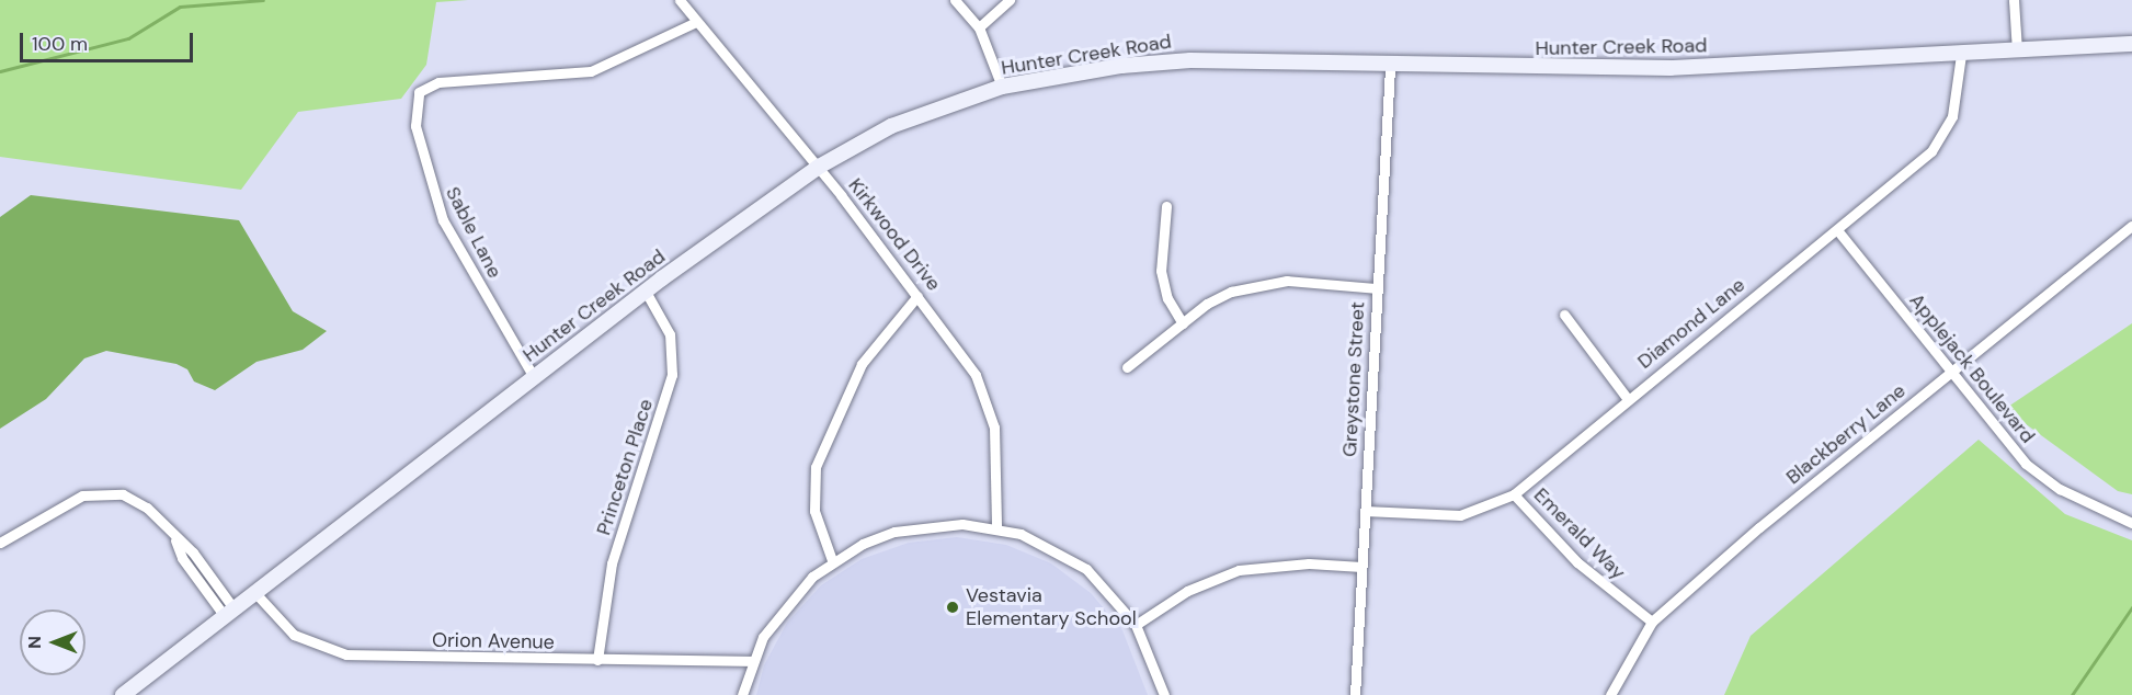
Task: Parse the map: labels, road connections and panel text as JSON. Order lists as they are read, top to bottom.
{
  "streets": {
    "main road": ["Hunter Creek Road"],
    "street": [
      "Sable Lane",
      "Kirkwood Drive",
      "Diamond Lane",
      "Applejack Boulevard",
      "Greystone Street",
      "Blackberry Lane",
      "Princeton Place",
      "Emerald Way",
      "Orion Avenue"
    ]
  },
  "crossings": [
    ["Hunter Creek Road", "Sable Lane"],
    ["Hunter Creek Road", "Kirkwood Drive"],
    ["Hunter Creek Road", "Diamond Lane"],
    ["Hunter Creek Road", "Greystone Street"],
    ["Hunter Creek Road", "Princeton Place"],
    ["Hunter Creek Road", "Orion Avenue"],
    ["Sable Lane", "Kirkwood Drive"],
    ["Diamond Lane", "Applejack Boulevard"],
    ["Diamond Lane", "Greystone Street"],
    ["Diamond Lane", "Emerald Way"],
    ["Applejack Boulevard", "Blackberry Lane"],
    ["Blackberry Lane", "Emerald Way"],
    ["Princeton Place", "Orion Avenue"]
  ],
  "places": ["Vestavia Elementary School"],
  "scale_bar": "100 m",
  "north": "left"
}
